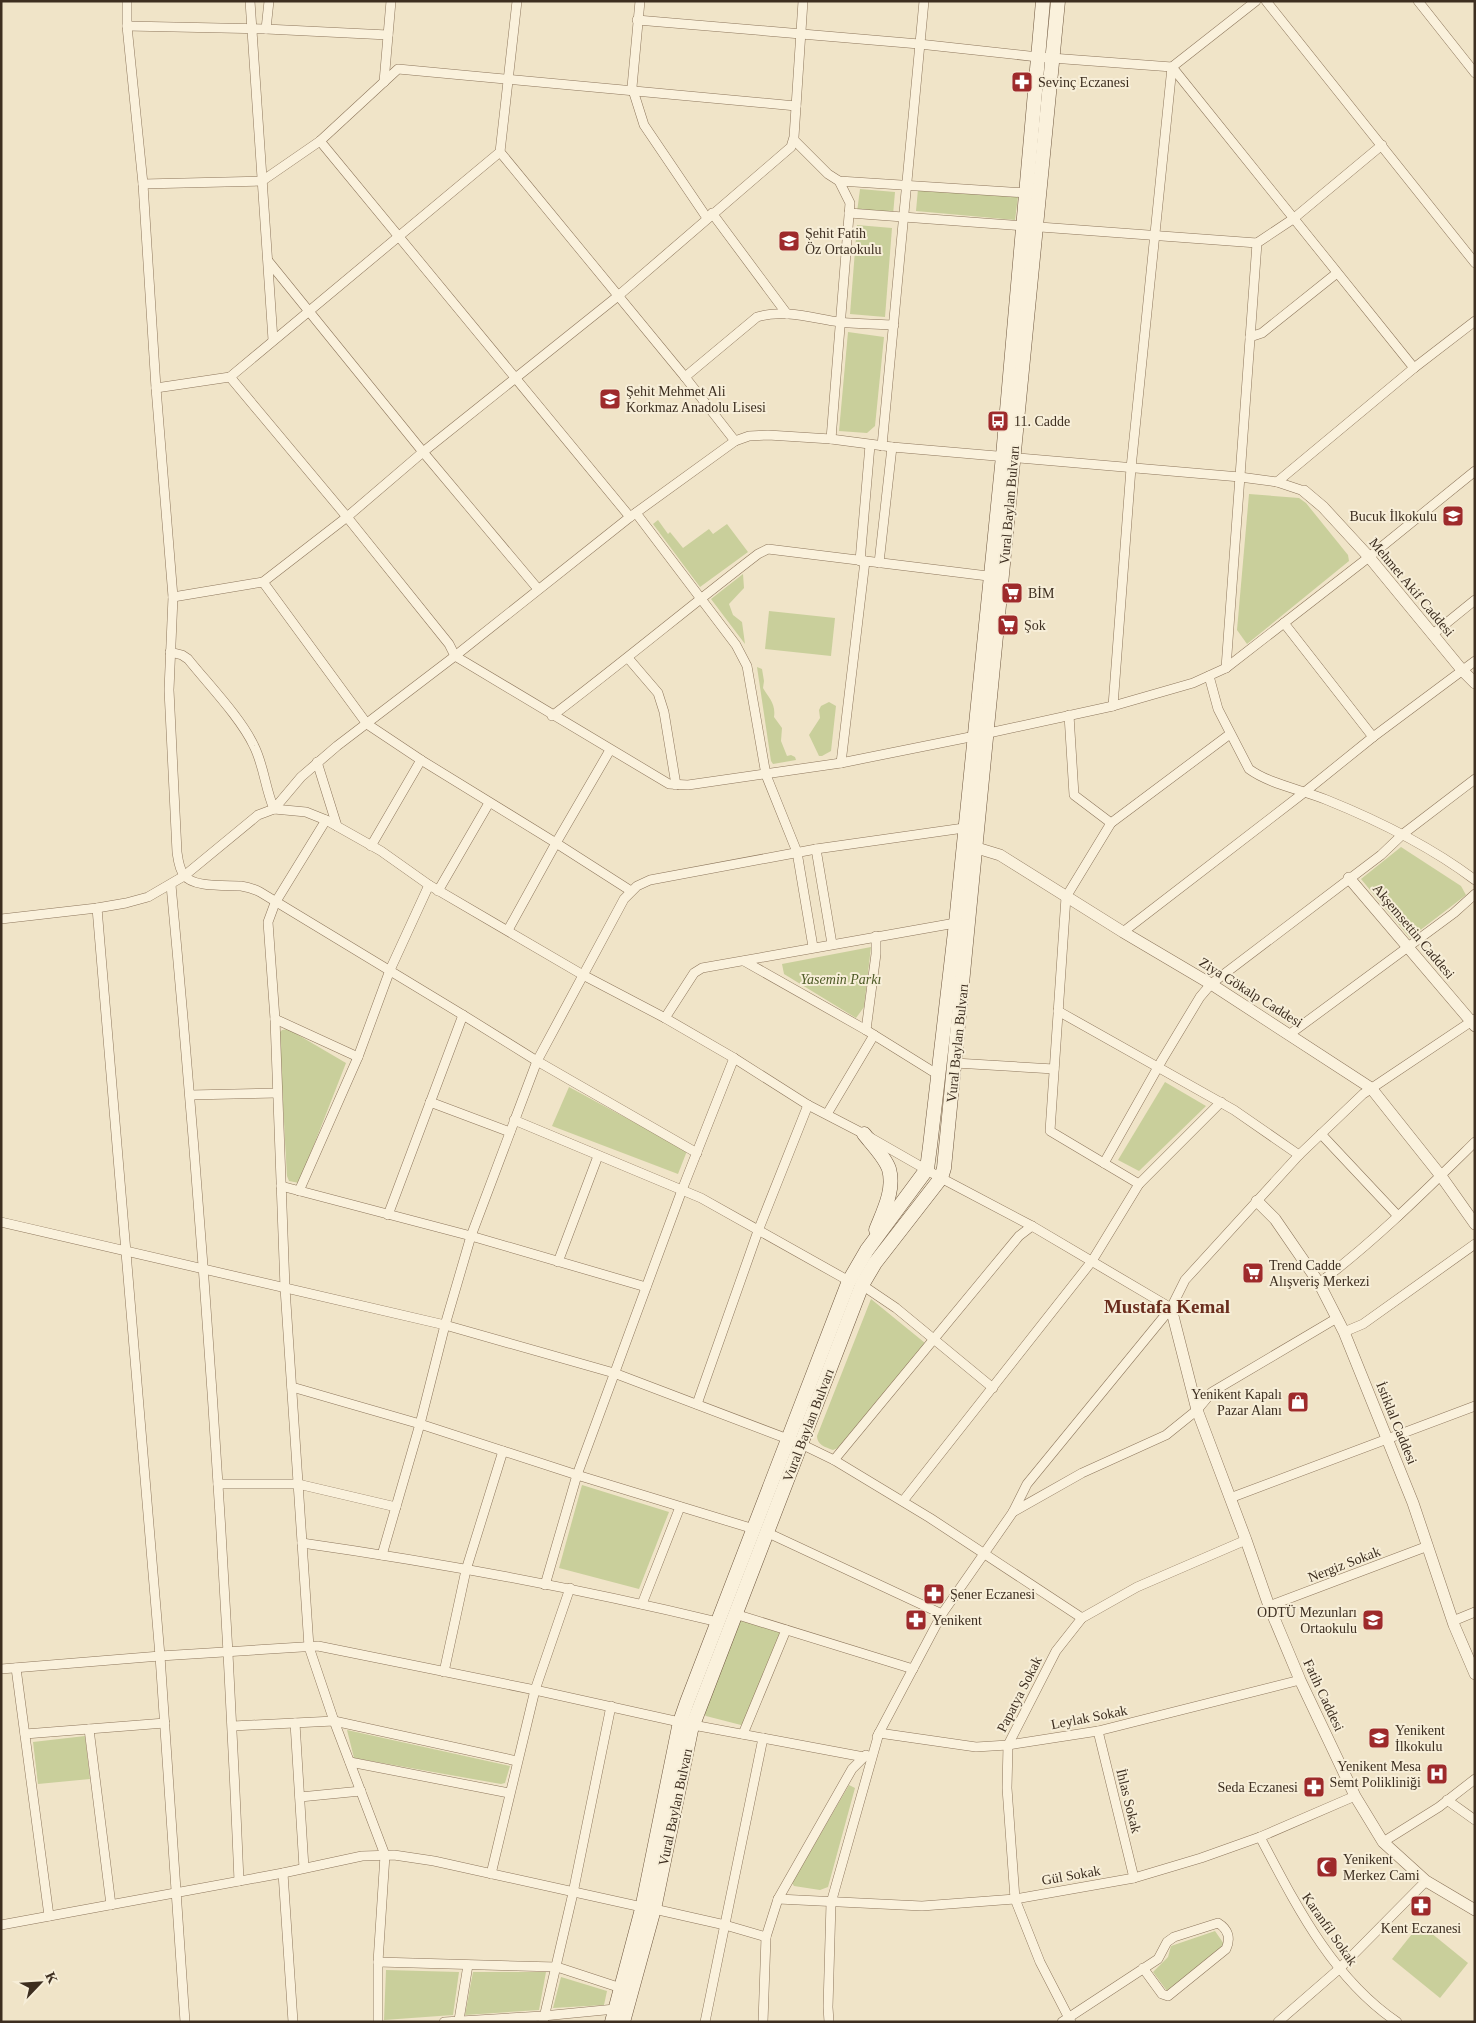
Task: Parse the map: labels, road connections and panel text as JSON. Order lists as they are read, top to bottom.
{
  "streets": {
    "main road": ["Vural Baylan Bulvarı"],
    "street": [
      "Mehmet Akif Caddesi",
      "Akşemsettin Caddesi",
      "Ziya Gökalp Caddesi",
      "İstiklal Caddesi",
      "Nergiz Sokak",
      "Papatya Sokak",
      "Fatih Caddesi",
      "Leylak Sokak",
      "İhlas Sokak",
      "Gül Sokak",
      "Karanfil Sokak"
    ]
  },
  "crossings": [
    ["Vural Baylan Bulvarı", "Ziya Gökalp Caddesi"],
    ["İstiklal Caddesi", "Nergiz Sokak"],
    ["Nergiz Sokak", "Fatih Caddesi"],
    ["Papatya Sokak", "Fatih Caddesi"],
    ["Papatya Sokak", "Leylak Sokak"],
    ["Papatya Sokak", "Gül Sokak"],
    ["Fatih Caddesi", "Leylak Sokak"],
    ["Fatih Caddesi", "Gül Sokak"],
    ["Leylak Sokak", "İhlas Sokak"],
    ["İhlas Sokak", "Gül Sokak"],
    ["Gül Sokak", "Karanfil Sokak"]
  ],
  "districts": ["Mustafa Kemal"],
  "parks": ["Yasemin Parkı"],
  "places": {
    "pharmacy": [
      "Sevinç Eczanesi",
      "Şener Eczanesi",
      "Yenikent",
      "Seda Eczanesi",
      "Kent Eczanesi"
    ],
    "school or university": [
      "Şehit Fatih Öz Ortaokulu",
      "Şehit Mehmet Ali Korkmaz Anadolu Lisesi",
      "Bucuk İlkokulu",
      "ODTÜ Mezunları Ortaokulu",
      "Yenikent İlkokulu"
    ],
    "bus stop": ["11. Cadde"],
    "supermarket": ["BİM", "Şok", "Trend Cadde Alışveriş Merkezi"],
    "shop": ["Yenikent Kapalı Pazar Alanı"],
    "hospital": ["Yenikent Mesa Semt Polikliniği"],
    "mosque": ["Yenikent Merkez Cami"]
  },
  "north": "top right"
}
